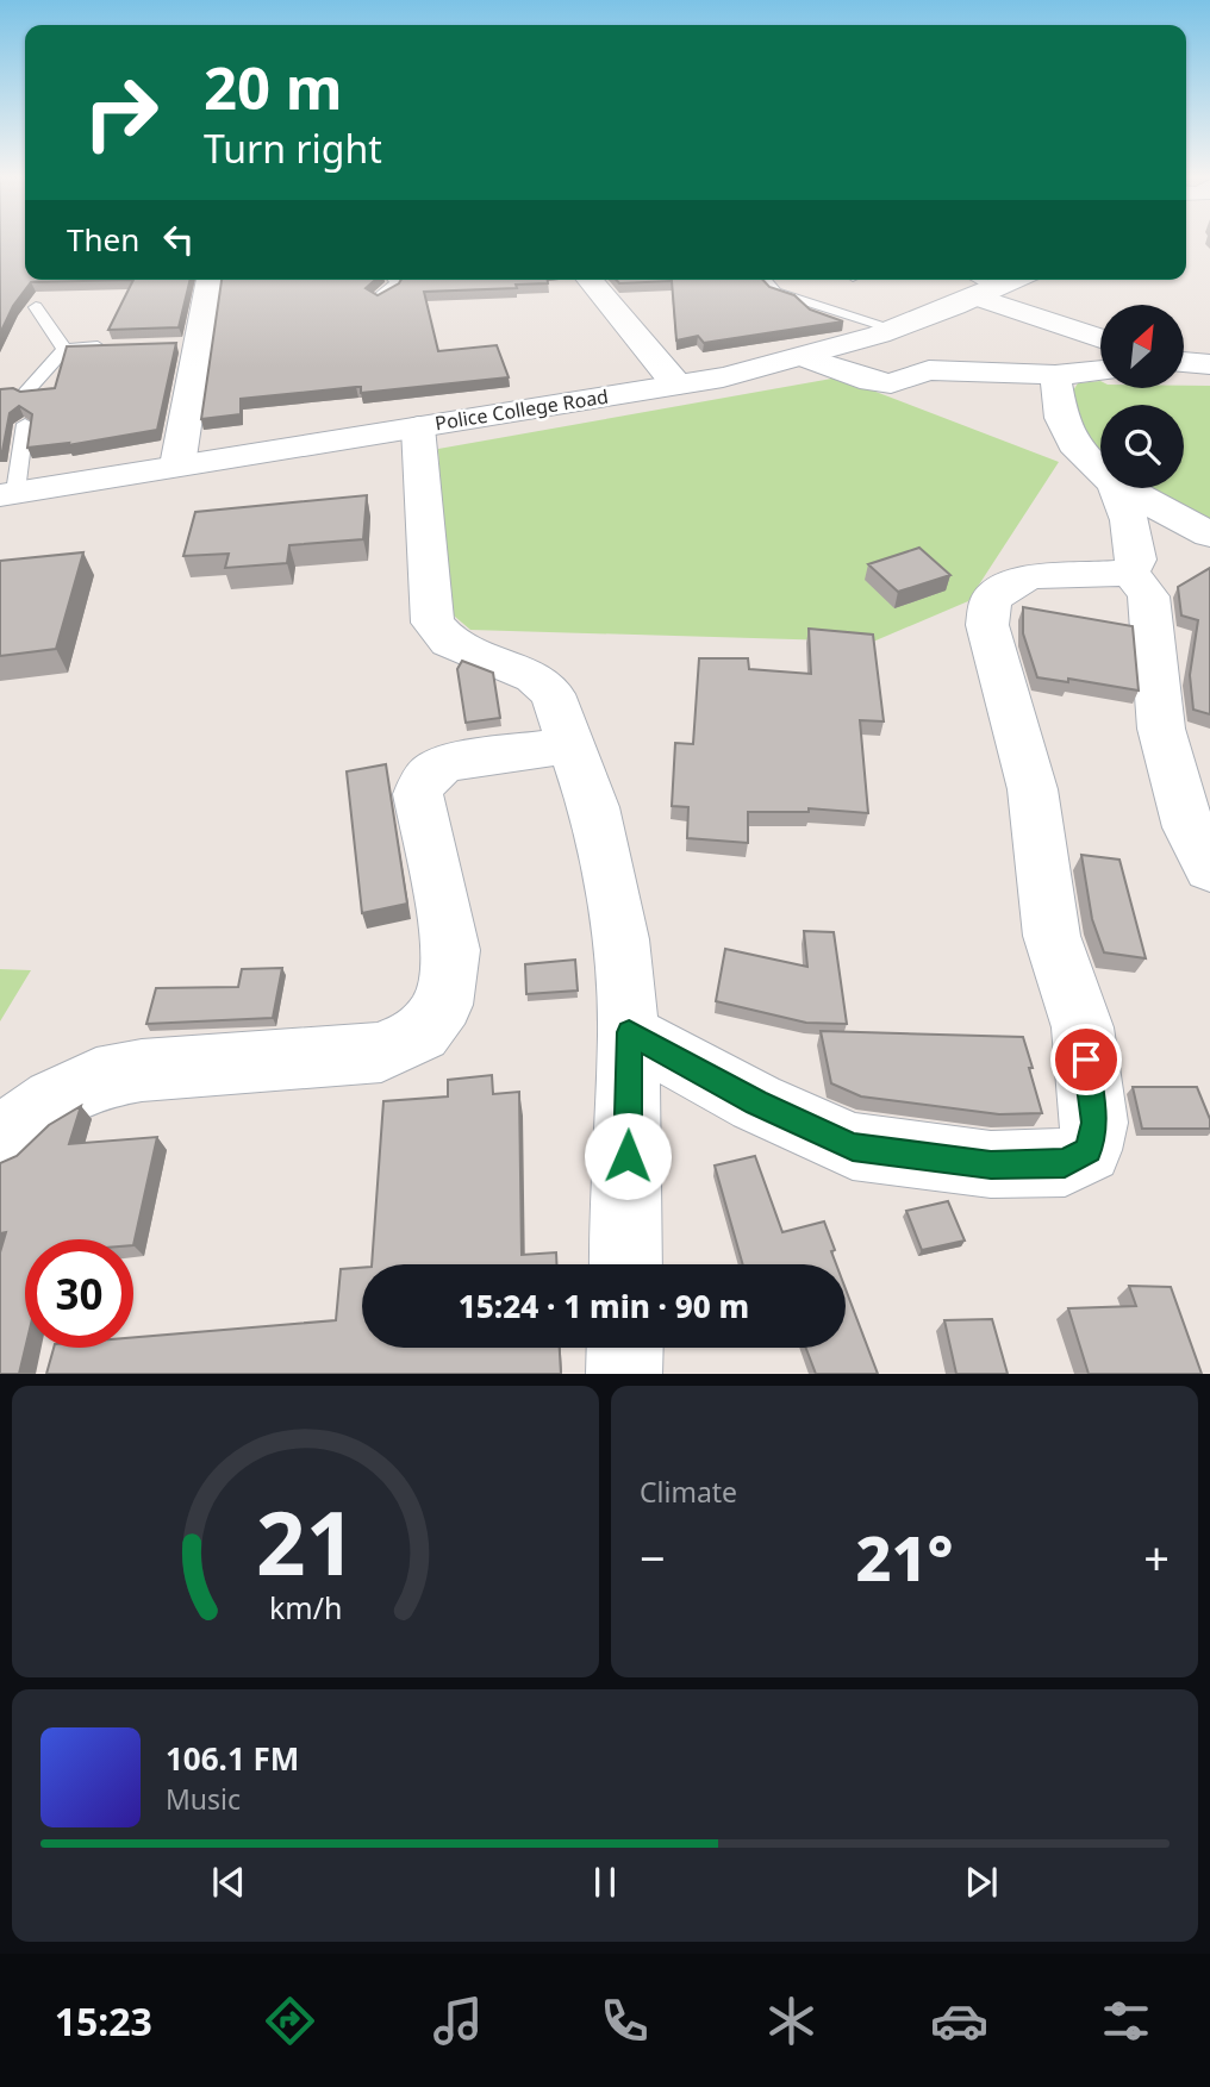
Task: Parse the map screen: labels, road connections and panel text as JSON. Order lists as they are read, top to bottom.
{
  "streets": {
    "street": ["Police College Road"]
  },
  "north": "top right",
  "page": {
    "turn": ["20 m", "Turn right"],
    "then": "Then",
    "limit": "30",
    "trip": "15:24 · 1 min · 90 m",
    "tile": "Climate",
    "heat": ["−", "21°", "+"],
    "song": ["106.1 FM", "Music"],
    "tabs": "15:23",
    "gauge": ["21", "km/h"]
  }
}
